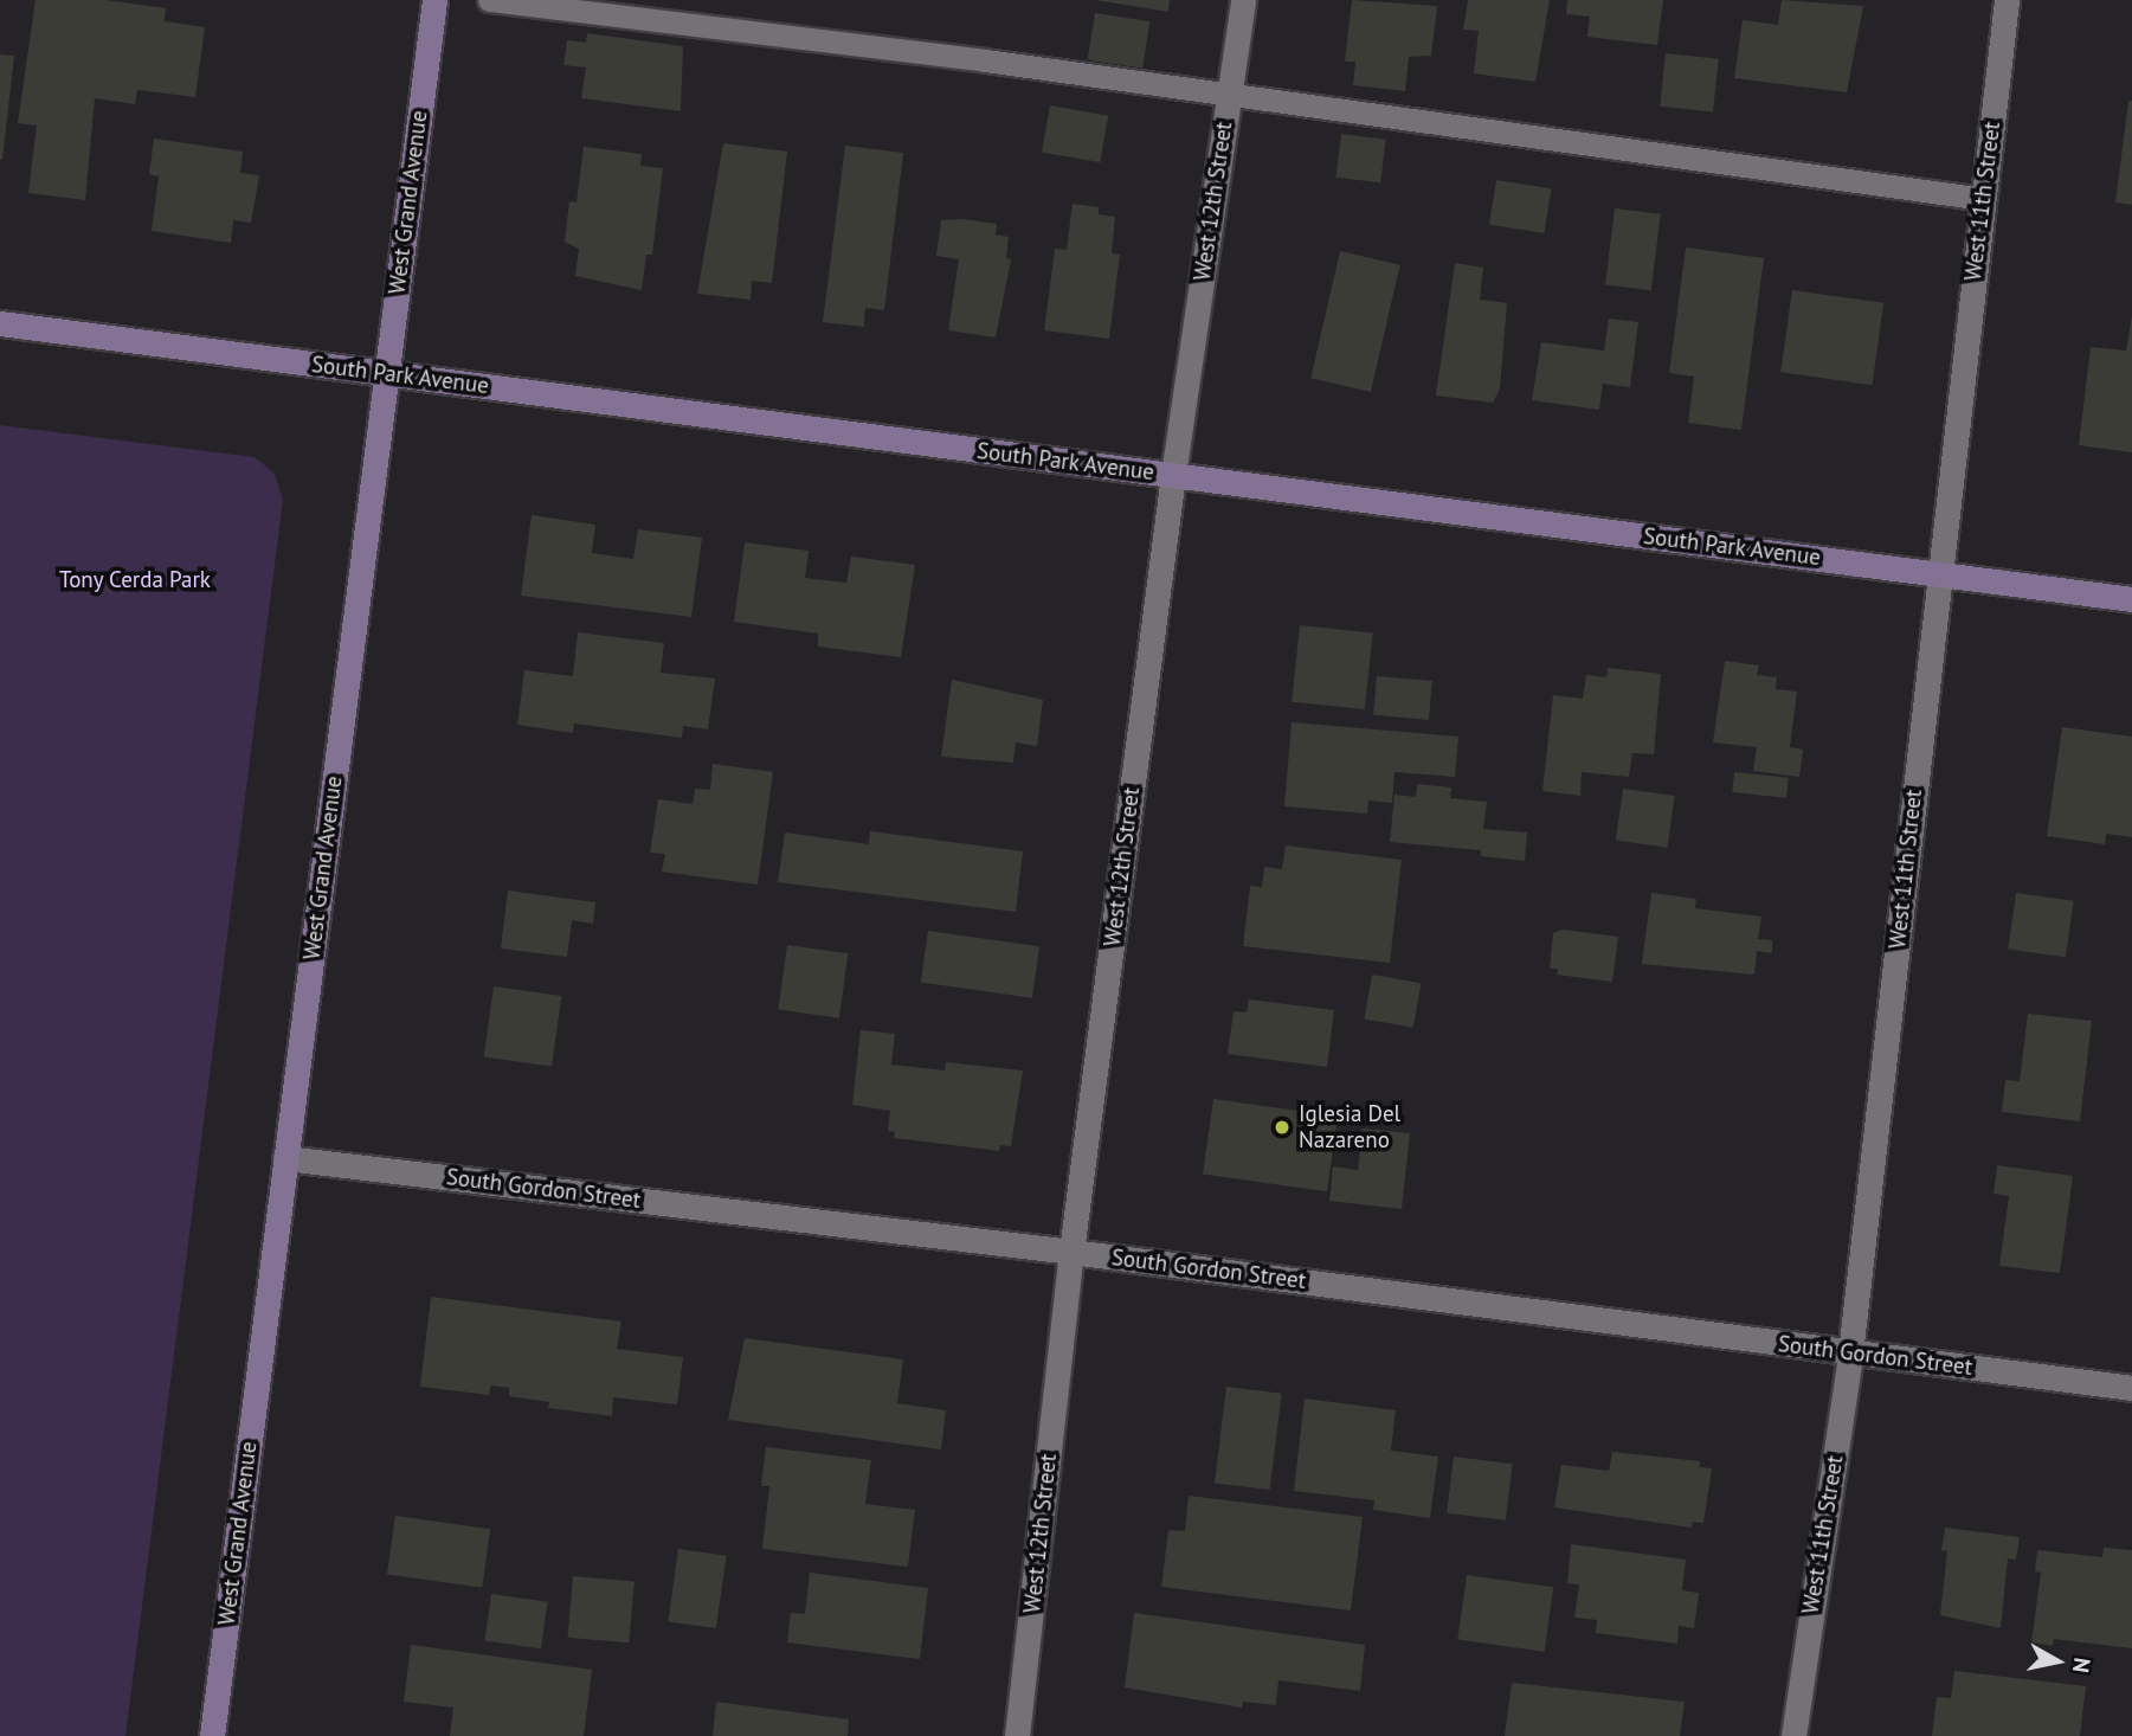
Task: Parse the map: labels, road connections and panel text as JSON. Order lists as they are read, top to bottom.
{
  "streets": {
    "street": [
      "West 12th Street",
      "West 11th Street",
      "West Grand Avenue",
      "South Park Avenue",
      "South Gordon Street"
    ]
  },
  "crossings": [
    ["West 12th Street", "South Park Avenue"],
    ["West 12th Street", "South Gordon Street"],
    ["West 11th Street", "South Park Avenue"],
    ["West 11th Street", "South Gordon Street"],
    ["West Grand Avenue", "South Park Avenue"],
    ["West Grand Avenue", "South Gordon Street"]
  ],
  "parks": ["Tony Cerda Park"],
  "places": ["Iglesia Del Nazareno"],
  "north": "right"
}
